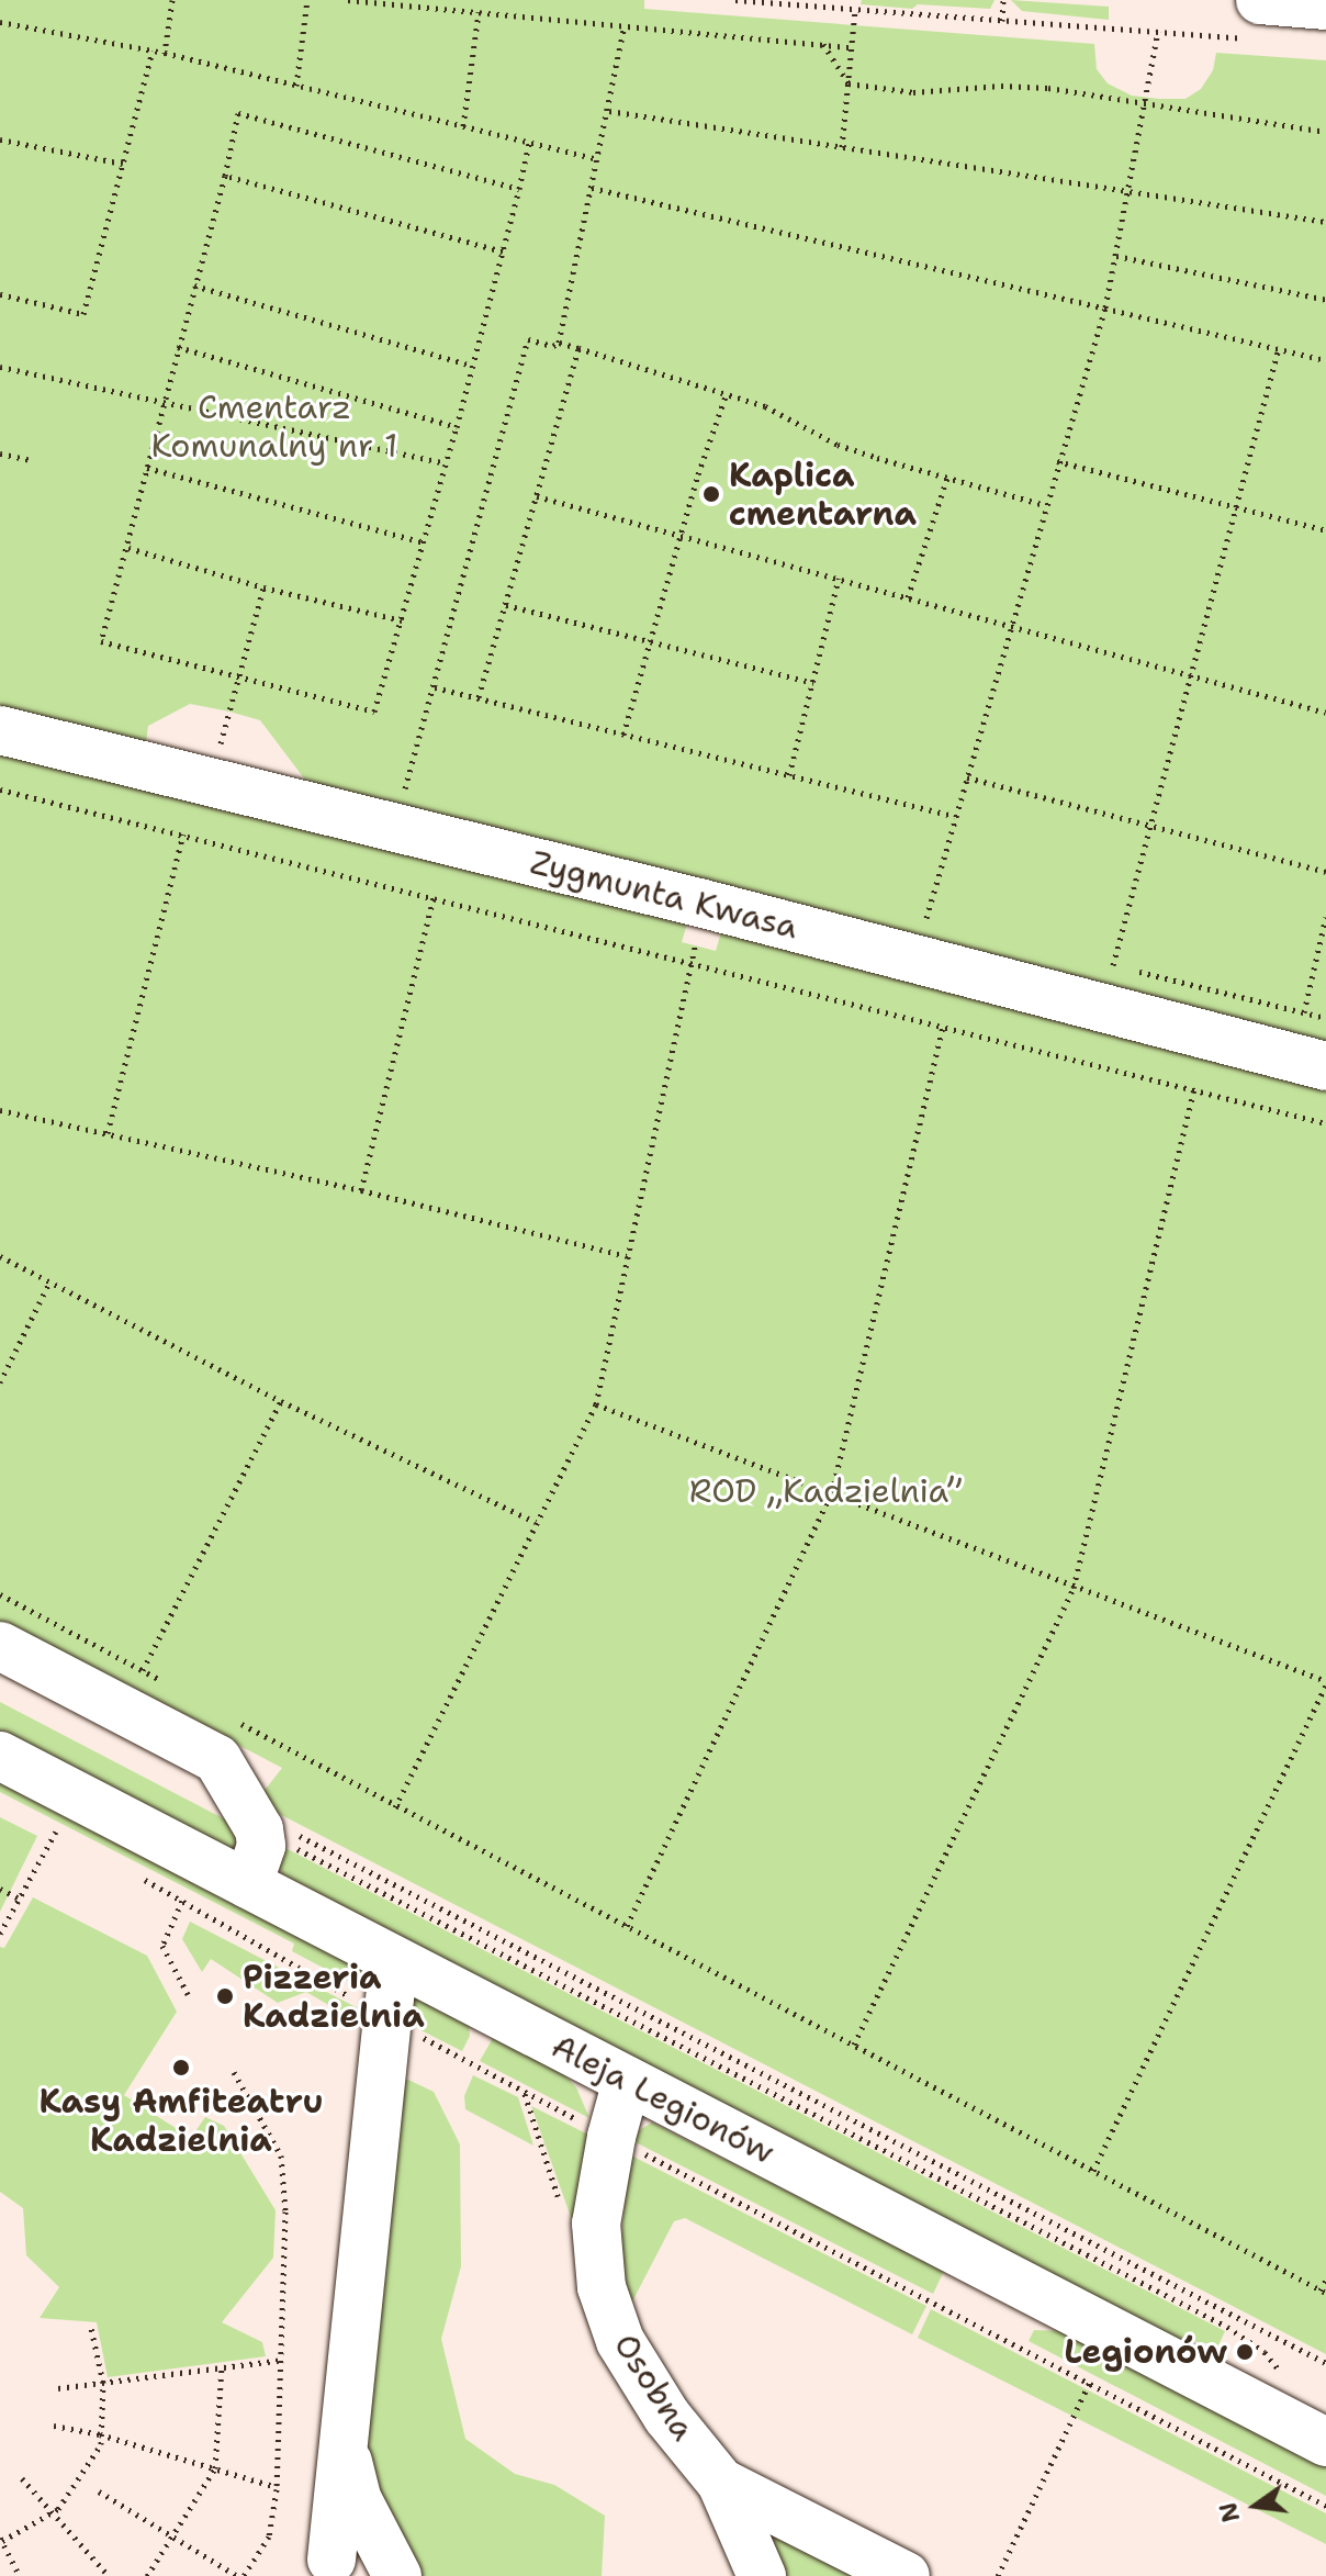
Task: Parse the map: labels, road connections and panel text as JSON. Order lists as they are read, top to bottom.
{
  "streets": {
    "street": ["Zygmunta Kwasa", "Aleja Legionów", "Osobna"]
  },
  "crossings": [
    ["Aleja Legionów", "Osobna"]
  ],
  "parks": ["Cmentarz Komunalny nr 1", "ROD „Kadzielnia”"],
  "places": [
    "Kaplica cmentarna",
    "Pizzeria Kadzielnia",
    "Kasy Amfiteatru Kadzielnia",
    "Legionów"
  ],
  "north": "left"
}
